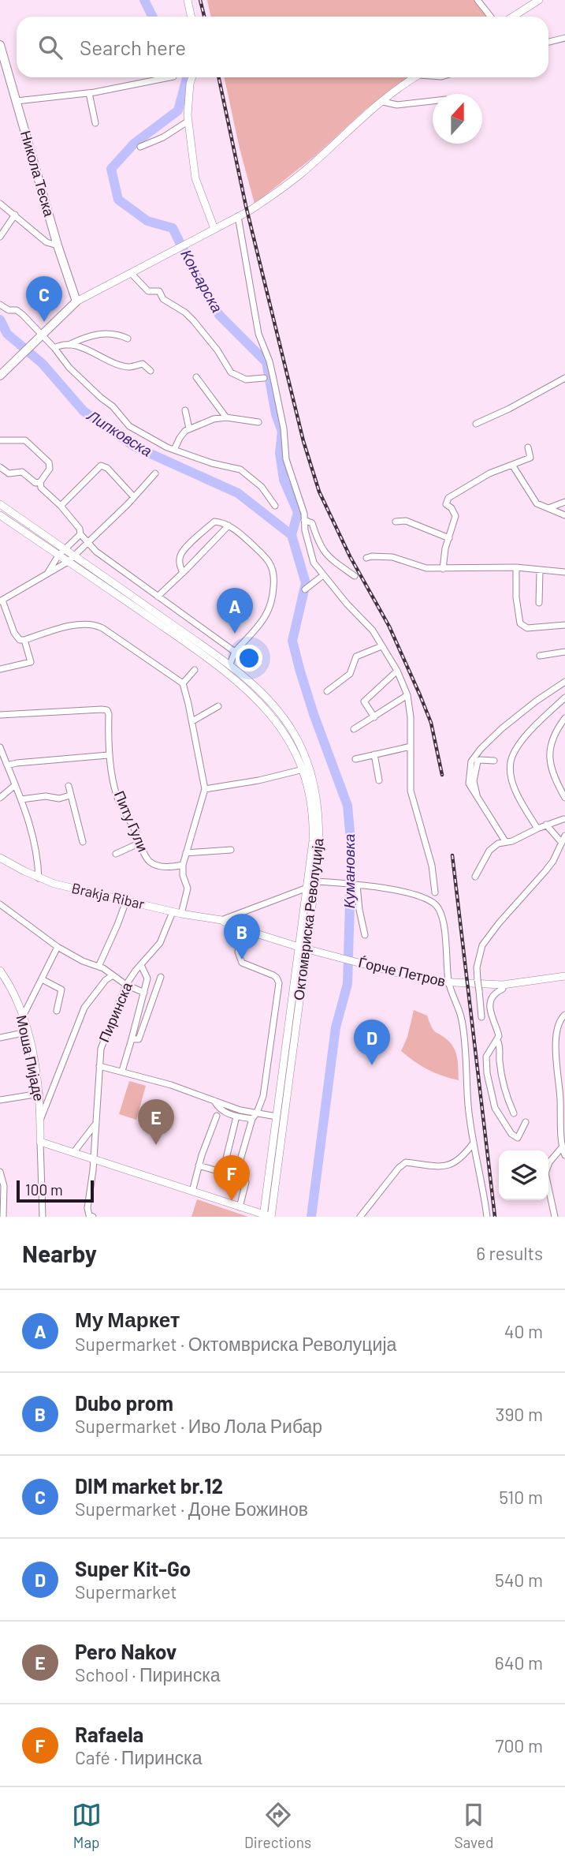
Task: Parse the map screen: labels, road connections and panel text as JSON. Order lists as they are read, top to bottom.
{
  "streets": {
    "main road": ["Никола Теска"],
    "street": [
      "Питу Гули",
      "Brakja Ribar",
      "Октомвриска Револуција",
      "Ѓорче Петров",
      "Пиринска",
      "Моша Пијаде"
    ]
  },
  "crossings": [
    ["Brakja Ribar", "Ѓорче Петров"],
    ["Brakja Ribar", "Пиринска"],
    ["Октомвриска Револуција", "Ѓорче Петров"]
  ],
  "water": ["Коњарска", "Липковска", "Кумановка"],
  "scale_bar": "100 m",
  "north": "top",
  "page": {
    "search": "Search here",
    "pins": [
      "C",
      "A",
      "B",
      "D",
      "E",
      "F"
    ],
    "scale": "100 m",
    "heading": ["Nearby", "6 results"],
    "list": [
      {
        "mark": "A",
        "name": "Му Маркет",
        "note": "Supermarket · Октомвриска Револуција",
        "value": "40 m"
      },
      {
        "mark": "B",
        "name": "Dubo prom",
        "note": "Supermarket · Иво Лола Рибар",
        "value": "390 m"
      },
      {
        "mark": "C",
        "name": "DIM market br.12",
        "note": "Supermarket · Доне Божинов",
        "value": "510 m"
      },
      {
        "mark": "D",
        "name": "Super Kit-Go",
        "note": "Supermarket",
        "value": "540 m"
      },
      {
        "mark": "E",
        "name": "Pero Nakov",
        "note": "School · Пиринска",
        "value": "640 m"
      },
      {
        "mark": "F",
        "name": "Rafaela",
        "note": "Café · Пиринска",
        "value": "700 m"
      }
    ],
    "nav": ["Map", "Directions", "Saved"]
  }
}
